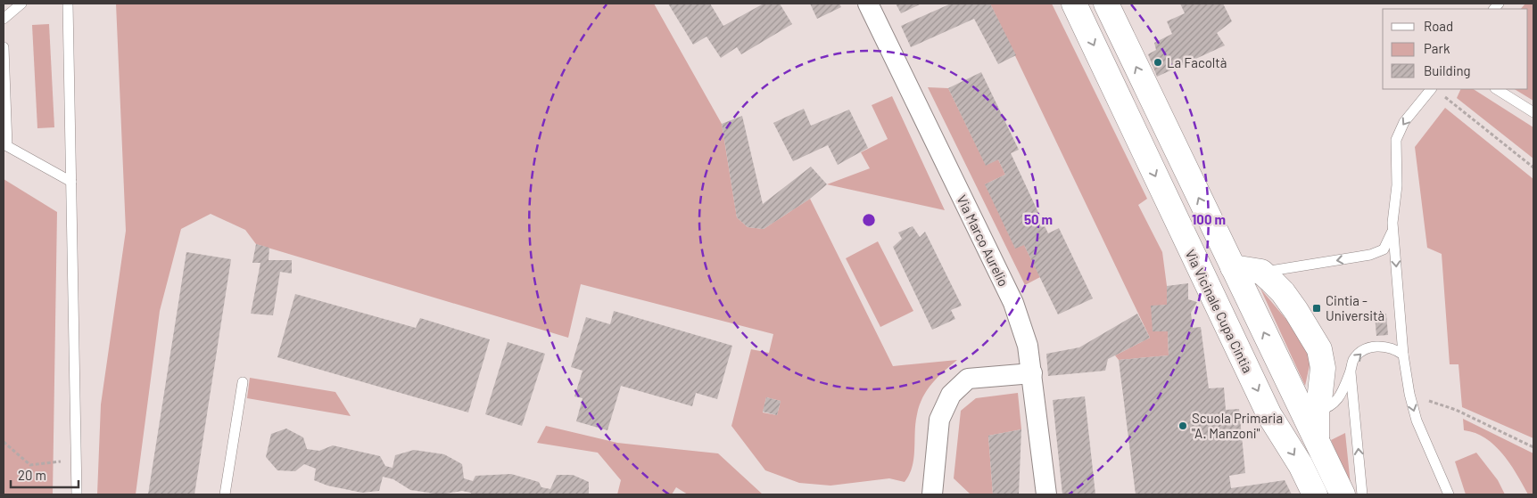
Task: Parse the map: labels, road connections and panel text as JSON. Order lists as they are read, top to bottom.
{
  "streets": {
    "main road": ["Via Vicinale Cupa Cintia"],
    "street": ["Via Marco Aurelio"]
  },
  "places": {
    "other": ["La Facoltà", "Scuola Primaria \"A. Manzoni\""],
    "transit": ["Cintia - Università"]
  },
  "legend": ["Road", "Park", "Building"],
  "scale_bar": "20 m",
  "rings": ["50 m", "100 m"]
}
